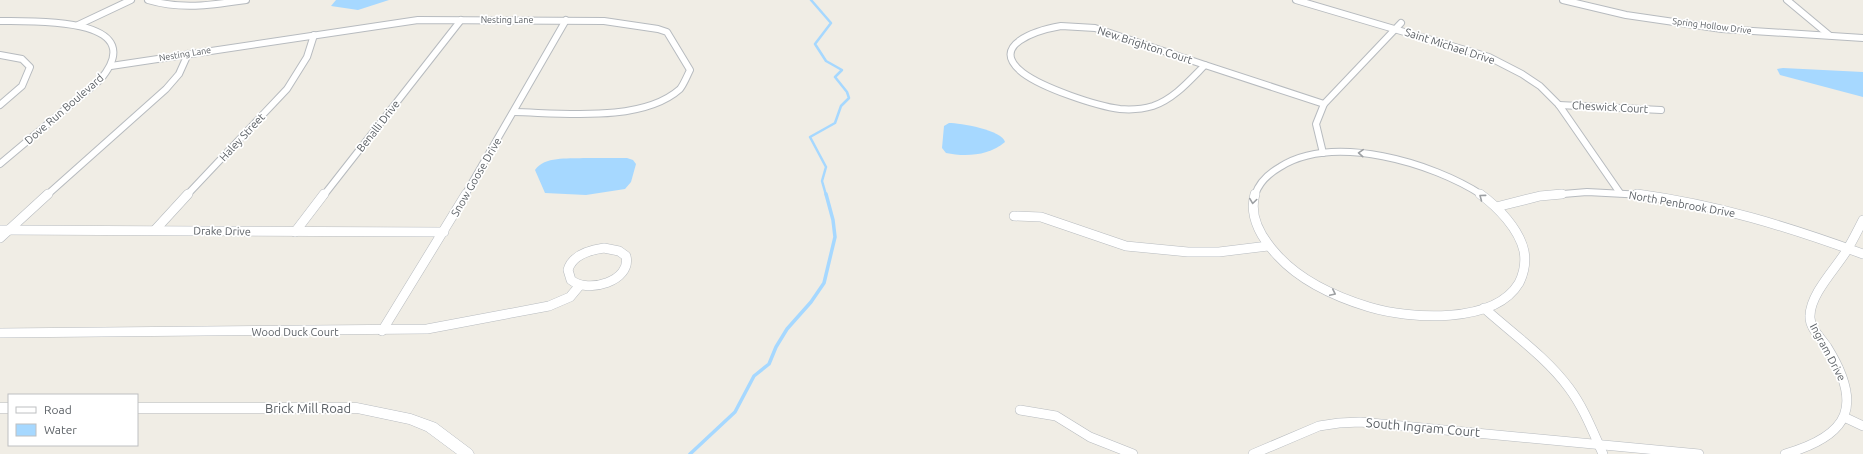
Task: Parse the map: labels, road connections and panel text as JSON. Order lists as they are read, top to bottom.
{
  "streets": {
    "street": [
      "Nesting Lane",
      "Spring Hollow Drive",
      "New Brighton Court",
      "Saint Michael Drive",
      "Cheswick Court",
      "Dove Run Boulevard",
      "Benalli Drive",
      "Haley Street",
      "Snow Goose Drive",
      "North Penbrook Drive",
      "Drake Drive",
      "Wood Duck Court",
      "Ingram Drive",
      "Brick Mill Road",
      "South Ingram Court"
    ]
  },
  "crossings": [
    ["Nesting Lane", "Dove Run Boulevard"],
    ["Nesting Lane", "Benalli Drive"],
    ["Nesting Lane", "Haley Street"],
    ["Nesting Lane", "Snow Goose Drive"],
    ["Saint Michael Drive", "Cheswick Court"],
    ["Saint Michael Drive", "North Penbrook Drive"],
    ["Benalli Drive", "Drake Drive"],
    ["Haley Street", "Drake Drive"],
    ["Snow Goose Drive", "Drake Drive"],
    ["Snow Goose Drive", "Wood Duck Court"],
    ["North Penbrook Drive", "Ingram Drive"]
  ],
  "legend": ["Road", "Water"]
}
